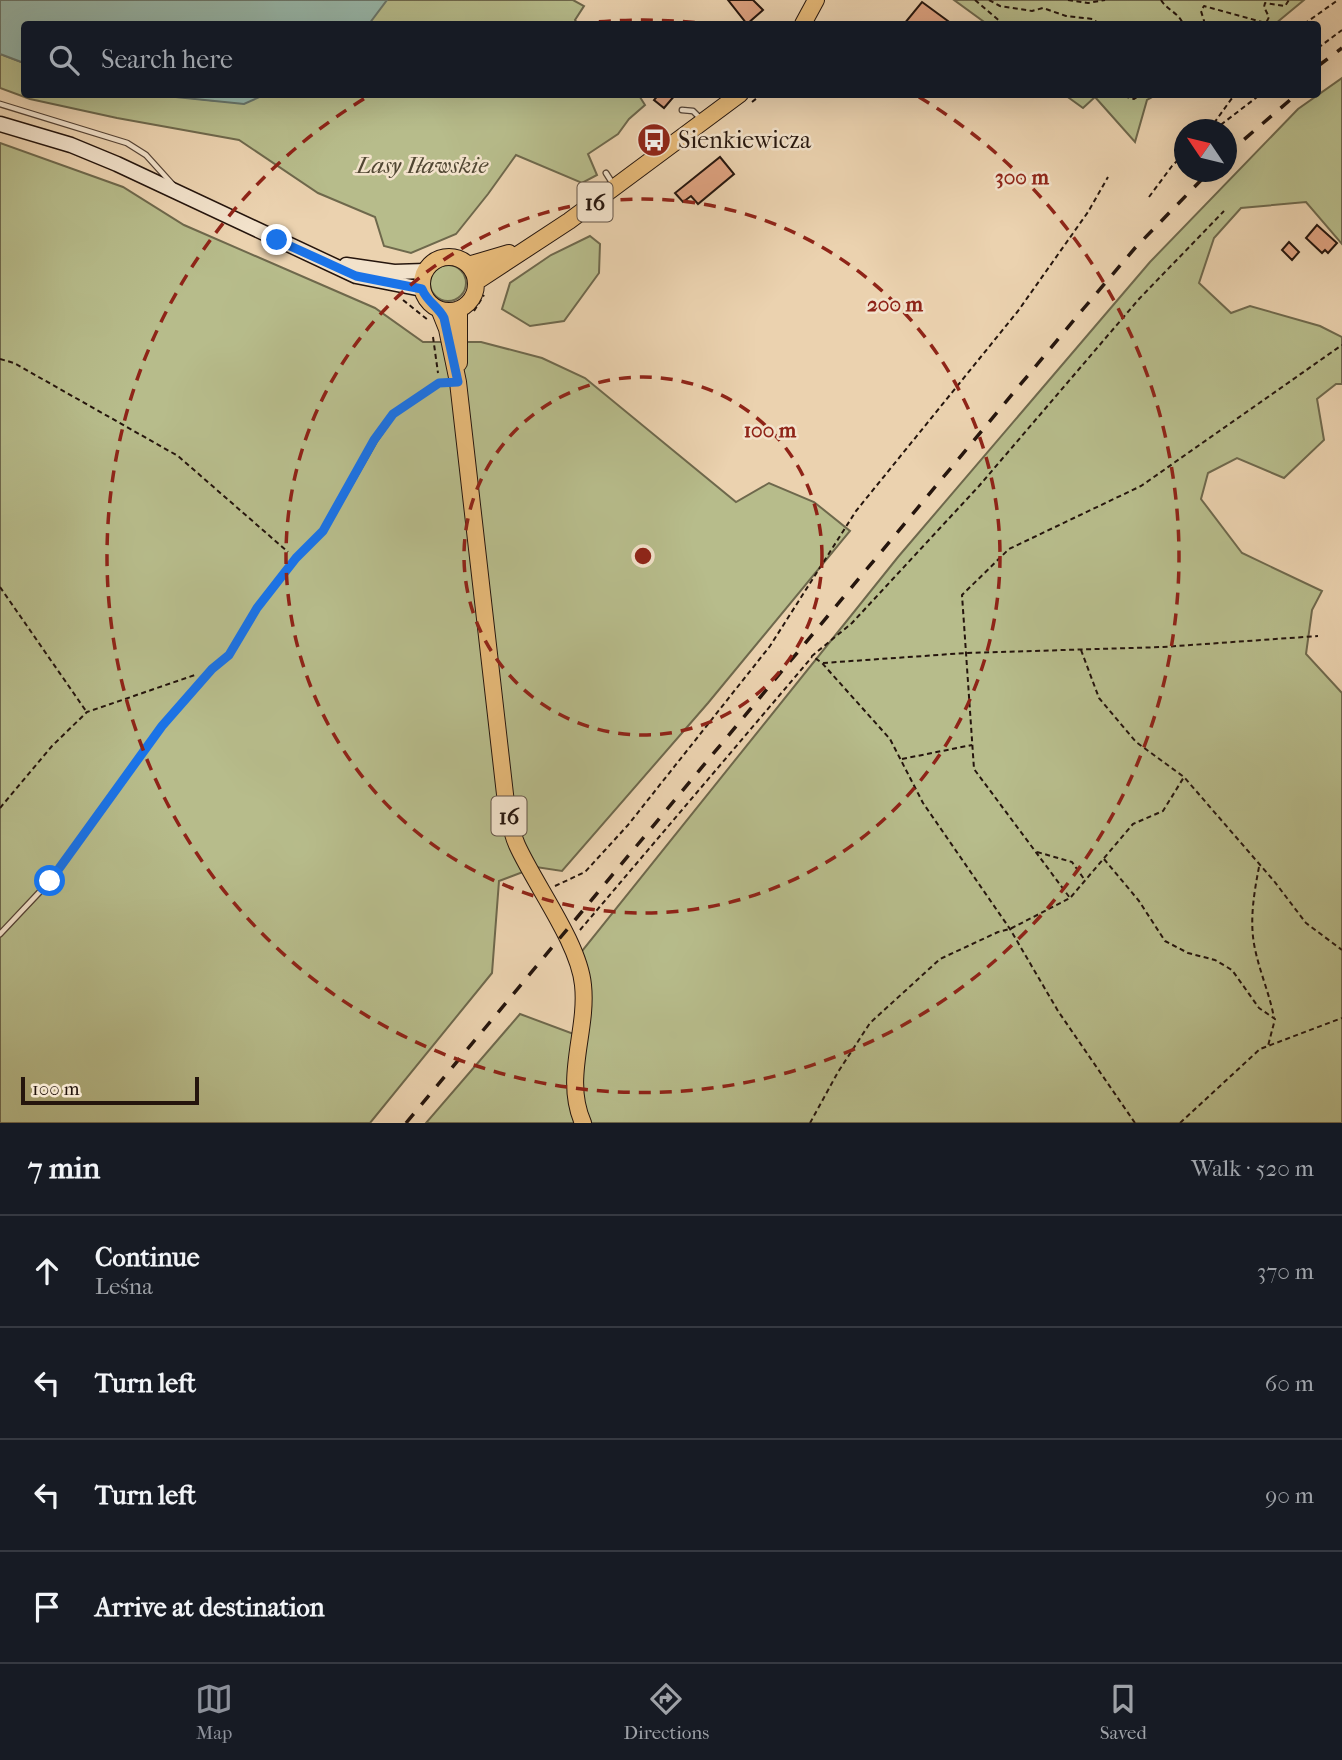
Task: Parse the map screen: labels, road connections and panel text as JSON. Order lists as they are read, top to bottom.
{
  "streets": {
    "main road": ["16"]
  },
  "parks": ["Lasy Iławskie"],
  "places": {
    "bus stop": ["Sienkiewicza"]
  },
  "scale_bar": "100 m",
  "north": "top left",
  "page": {
    "search": "Search here",
    "scale": "100 m",
    "heading": ["7 min", "Walk · 520 m"],
    "list": [
      ["Continue", "Leśna", "370 m"],
      ["Turn left", "60 m"],
      ["Turn left", "90 m"],
      "Arrive at destination"
    ],
    "nav": ["Map", "Directions", "Saved"]
  },
  "rings": ["300 m", "200 m", "100 m"]
}
